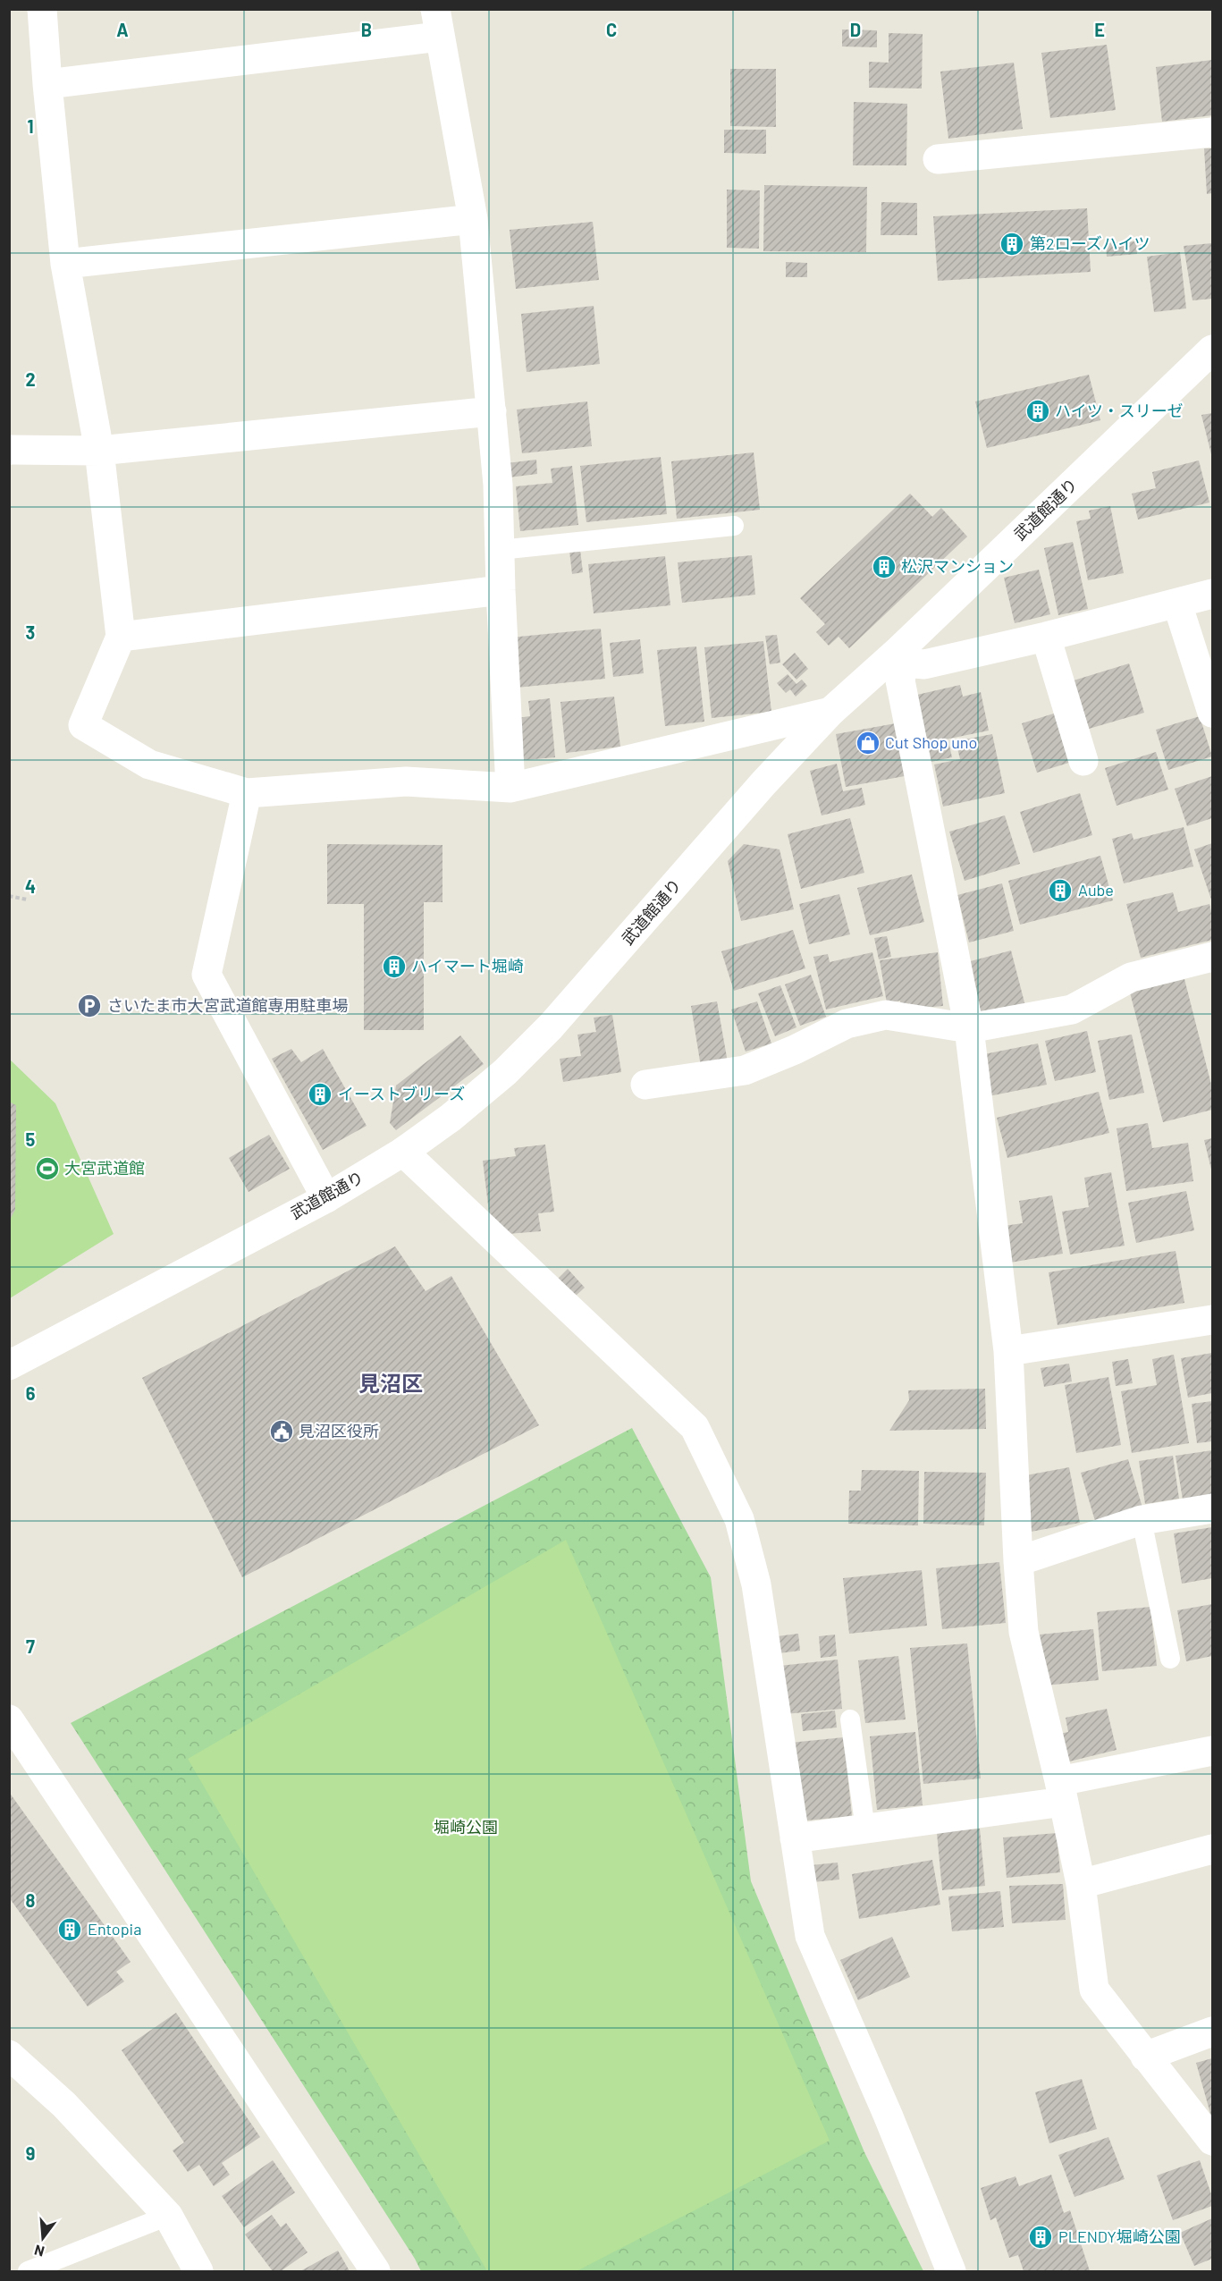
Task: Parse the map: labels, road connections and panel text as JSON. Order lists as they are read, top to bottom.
{
  "streets": {
    "street": ["武道館通り"]
  },
  "districts": ["見沼区"],
  "parks": ["堀崎公園"],
  "places": {
    "building": [
      "第2ローズハイツ",
      "ハイツ・スリーゼ",
      "松沢マンション",
      "Aube",
      "ハイマート堀崎",
      "イーストブリーズ",
      "Entopia",
      "PLENDY堀崎公園"
    ],
    "shop": ["Cut Shop uno"],
    "parking": ["さいたま市大宮武道館専用駐車場"],
    "sports": ["大宮武道館"],
    "public building": ["見沼区役所"]
  },
  "north": "bottom",
  "grid": {
    "columns": [
      "A",
      "B",
      "C",
      "D",
      "E"
    ],
    "rows": [
      "1",
      "2",
      "3",
      "4",
      "5",
      "6",
      "7",
      "8",
      "9"
    ]
  }
}
